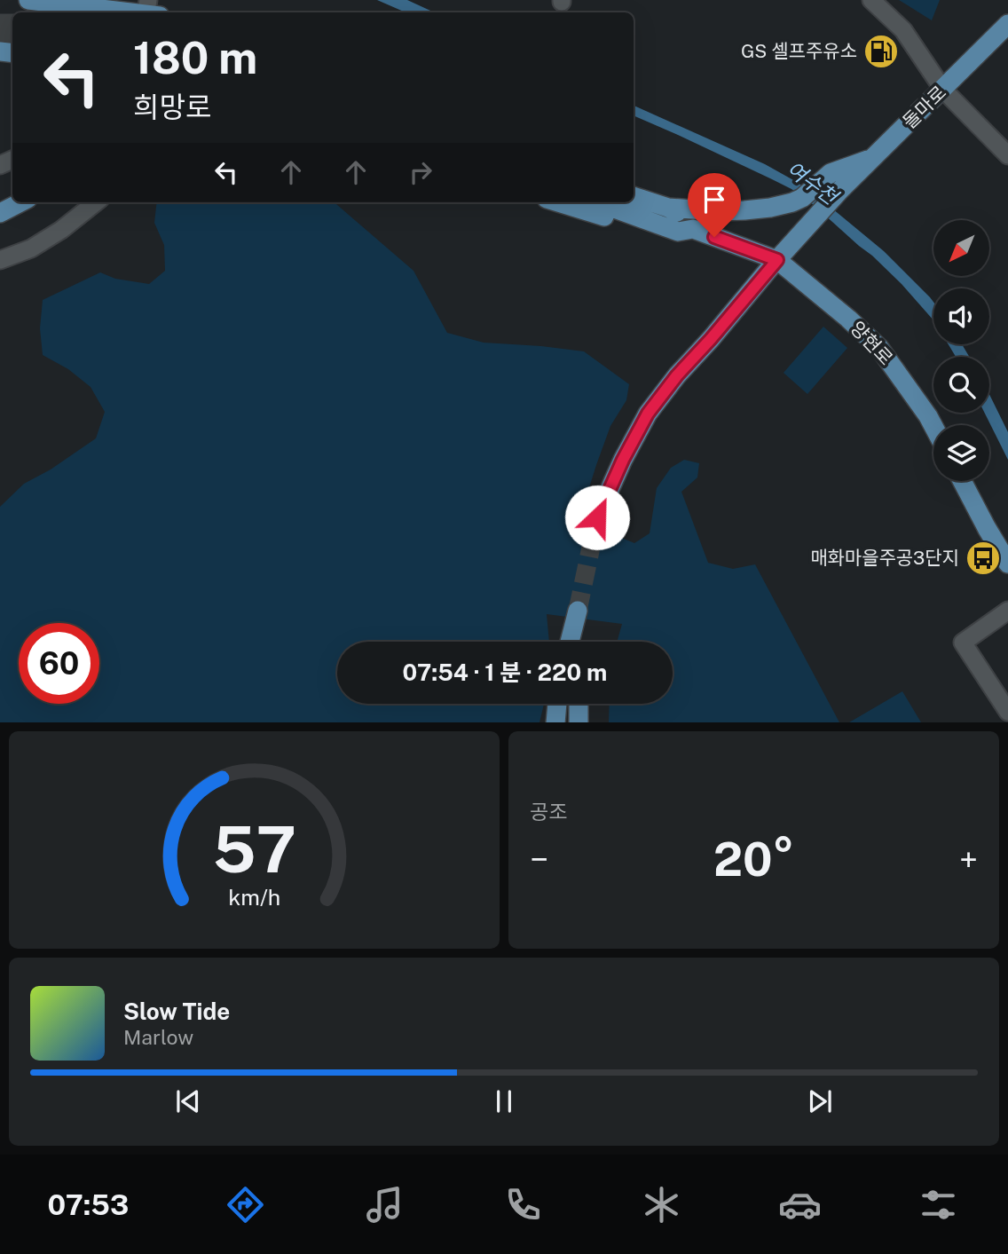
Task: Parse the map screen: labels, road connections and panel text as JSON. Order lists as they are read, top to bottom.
{
  "streets": {
    "main road": ["돌마로", "양현로"]
  },
  "crossings": [
    ["돌마로", "양현로"]
  ],
  "water": ["여수천"],
  "places": {
    "fuel station": ["GS 셀프주유소"],
    "bus stop": ["매화마을주공3단지"]
  },
  "north": "bottom left",
  "page": {
    "turn": ["180 m", "희망로"],
    "limit": "60",
    "trip": "07:54 · 1 분 · 220 m",
    "tile": "공조",
    "heat": ["−", "20°", "+"],
    "song": ["Slow Tide", "Marlow"],
    "tabs": "07:53",
    "gauge": ["57", "km/h"]
  }
}
